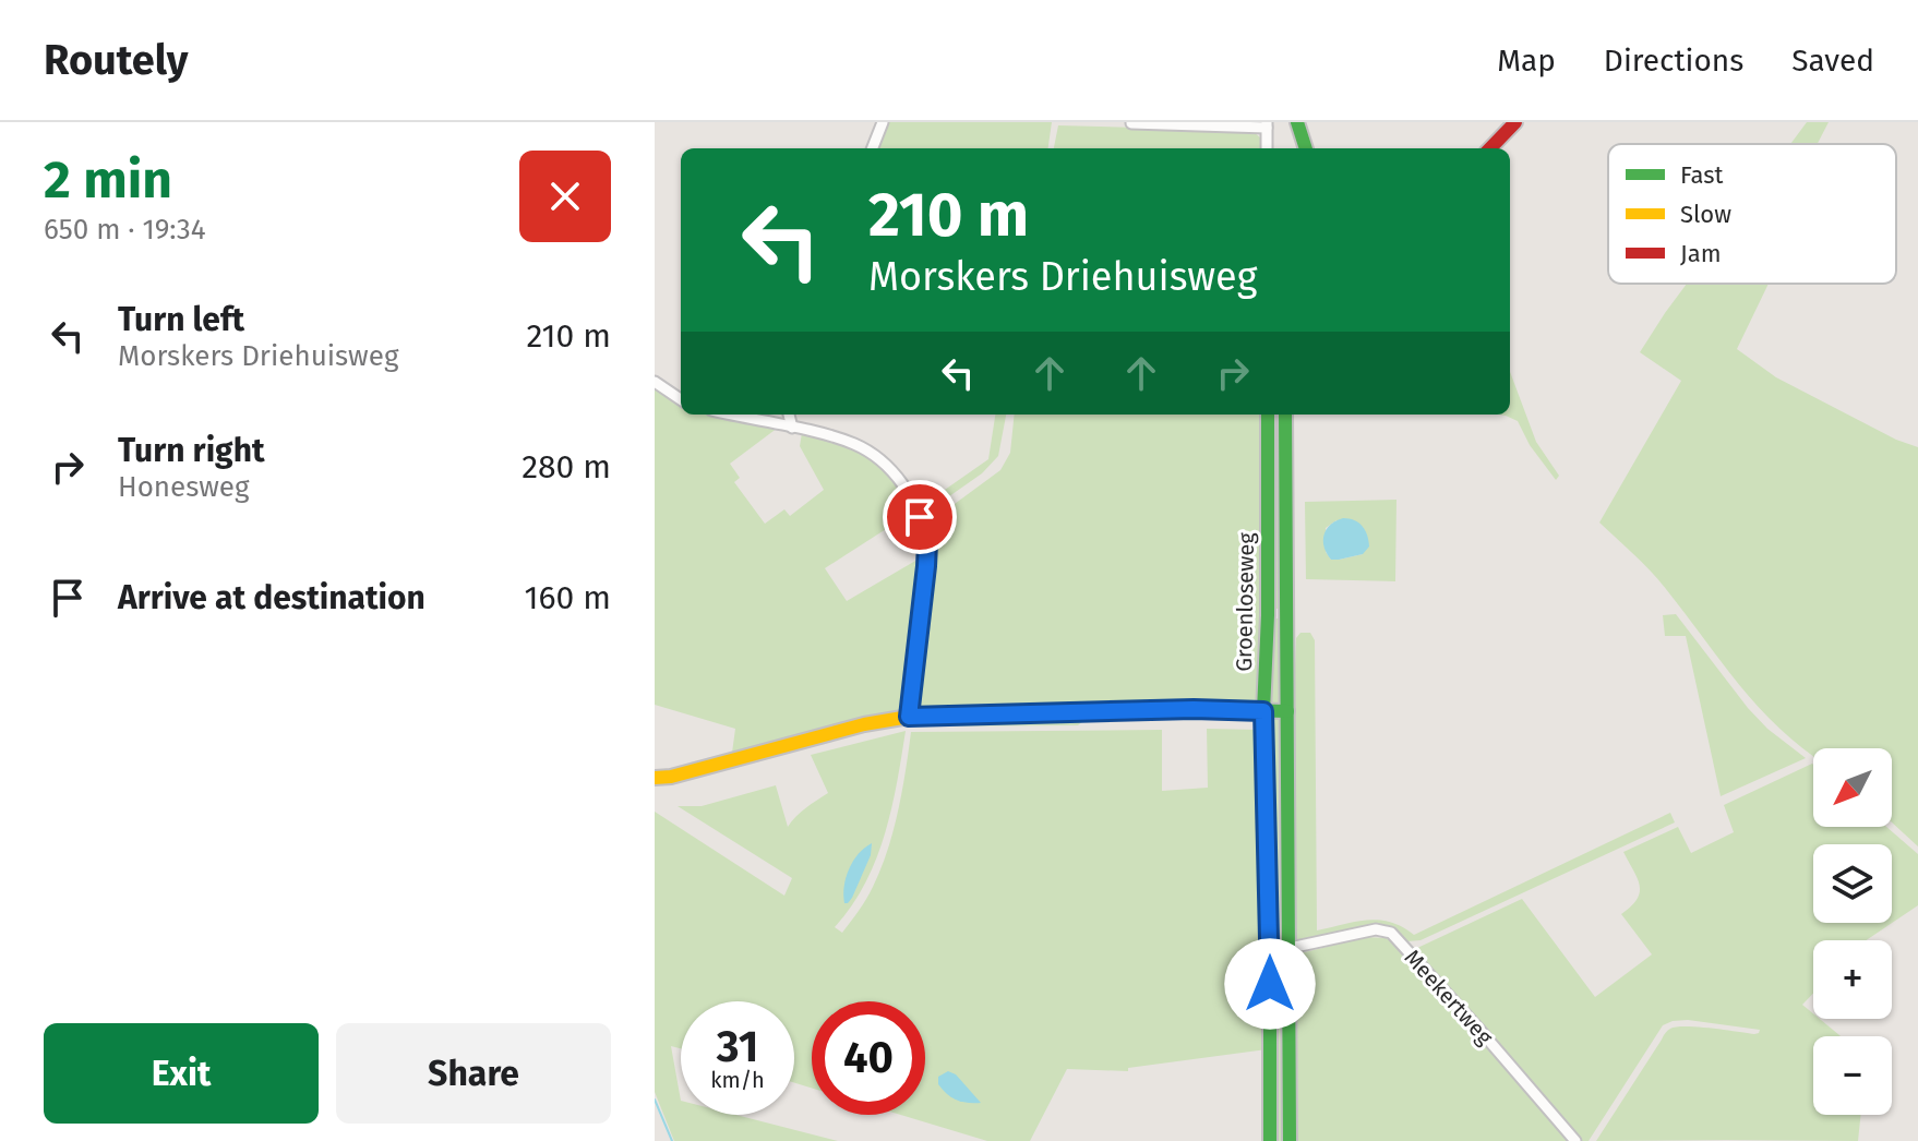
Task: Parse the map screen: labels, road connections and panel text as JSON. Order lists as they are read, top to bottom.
{
  "streets": {
    "street": ["Groenloseweg", "Meekertweg"]
  },
  "crossings": [
    ["Groenloseweg", "Meekertweg"]
  ],
  "legend": ["Fast", "Slow", "Jam"],
  "north": "bottom left",
  "page": {
    "header": "Routely",
    "nav": ["Map", "Directions", "Saved"],
    "heading": ["2 min", "650 m · 19:34"],
    "turn": ["210 m", "Morskers Driehuisweg"],
    "list": [
      {
        "name": "Turn left",
        "note": "Morskers Driehuisweg",
        "value": "210 m"
      },
      {
        "name": "Turn right",
        "note": "Honesweg",
        "value": "280 m"
      },
      {
        "name": "Arrive at destination",
        "value": "160 m"
      }
    ],
    "map_buttons": ["+", "−"],
    "speed": "31 km/h",
    "limit": "40",
    "buttons": ["Exit", "Share"]
  }
}
